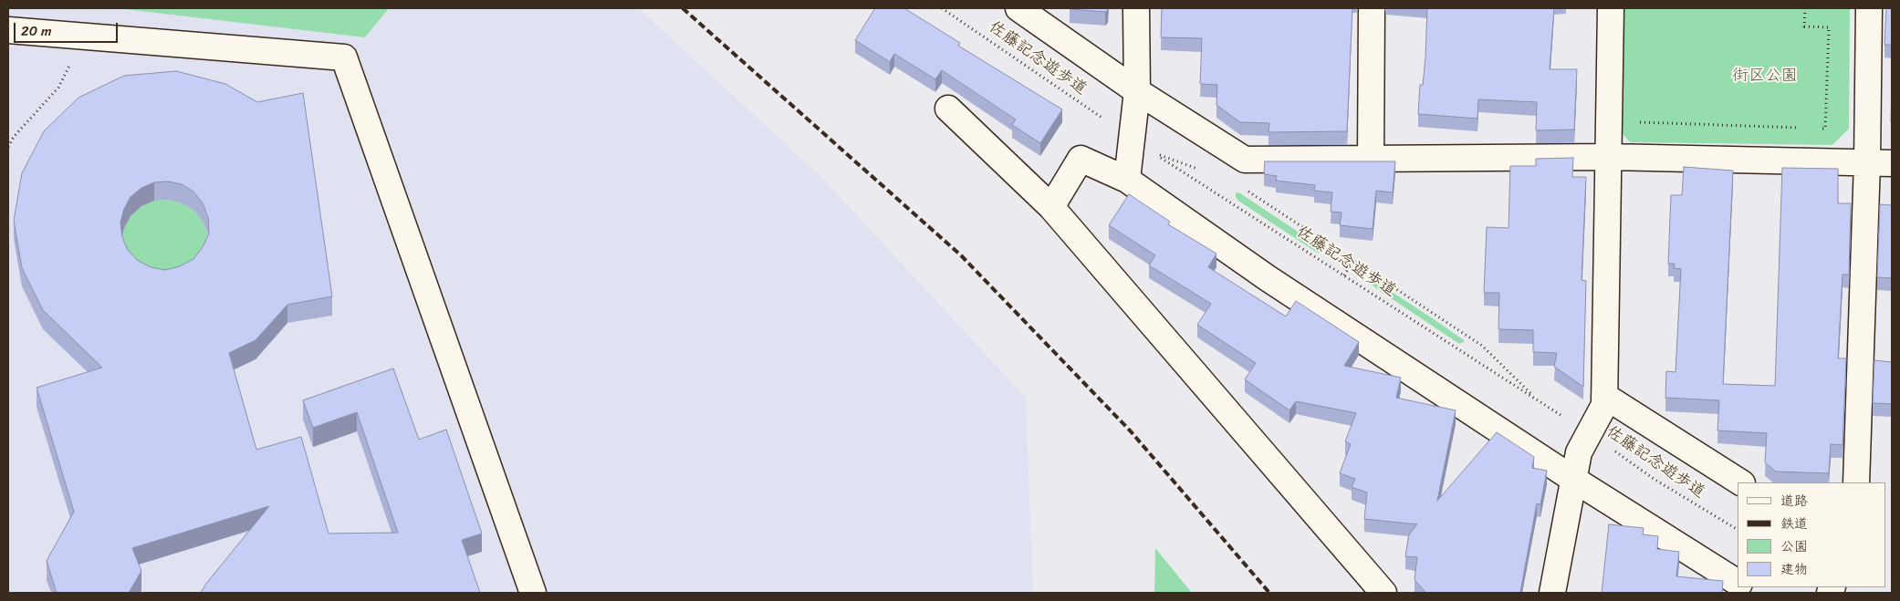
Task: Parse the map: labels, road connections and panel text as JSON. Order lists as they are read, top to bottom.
{
  "streets": {
    "path": ["佐藤記念遊歩道"]
  },
  "parks": ["街区公園"],
  "legend": [
    "道路",
    "鉄道",
    "公園",
    "建物"
  ],
  "scale_bar": "20 m"
}
